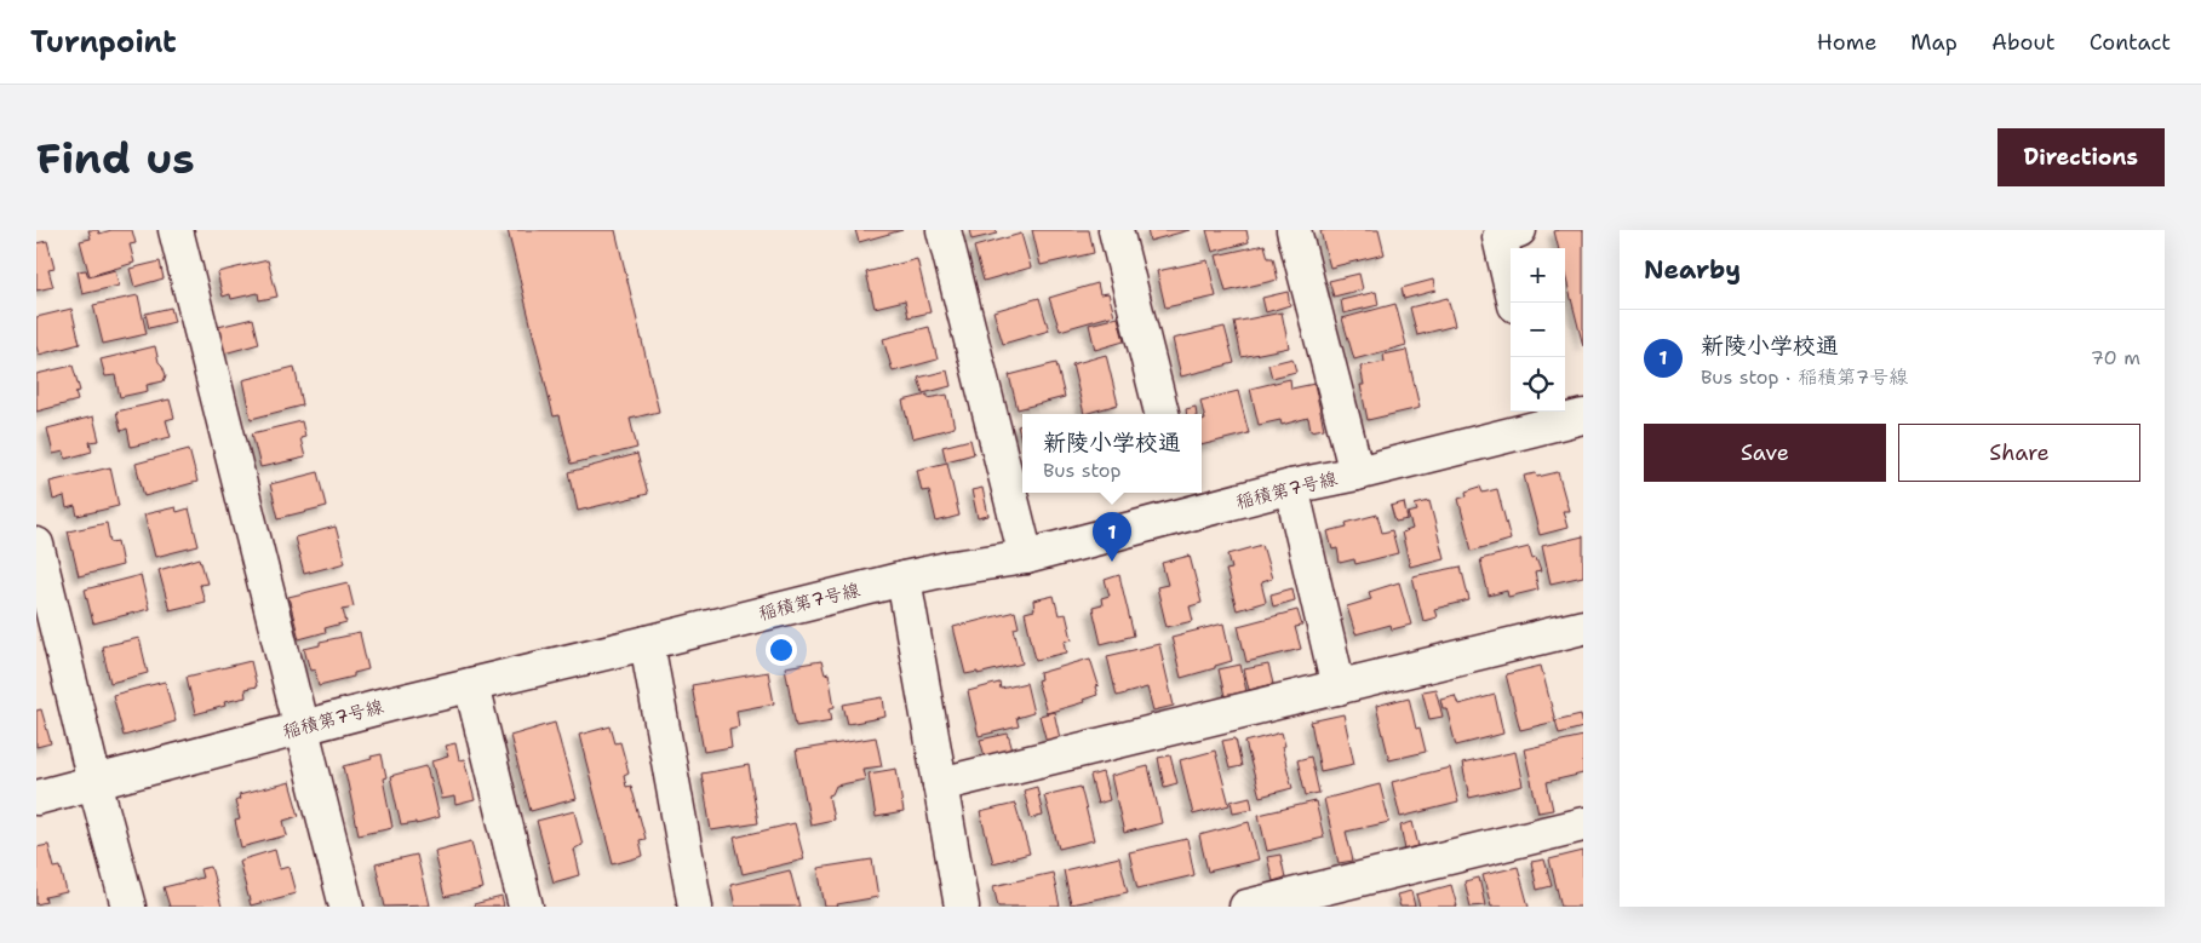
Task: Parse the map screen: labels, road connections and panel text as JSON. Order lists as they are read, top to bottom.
{
  "streets": {
    "street": ["稲積第7号線"]
  },
  "page": {
    "header": "Turnpoint",
    "nav": [
      "Home",
      "Map",
      "About",
      "Contact"
    ],
    "buttons": [
      "Directions",
      ["Save", "Share"]
    ],
    "title": "Find us",
    "heading": "Nearby",
    "map_buttons": ["+", "−"],
    "list": [
      {
        "mark": "1",
        "name": "新陵小学校通",
        "note": "Bus stop · 稲積第7号線",
        "value": "70 m"
      }
    ],
    "popup": ["新陵小学校通", "Bus stop"],
    "pins": "1"
  }
}
